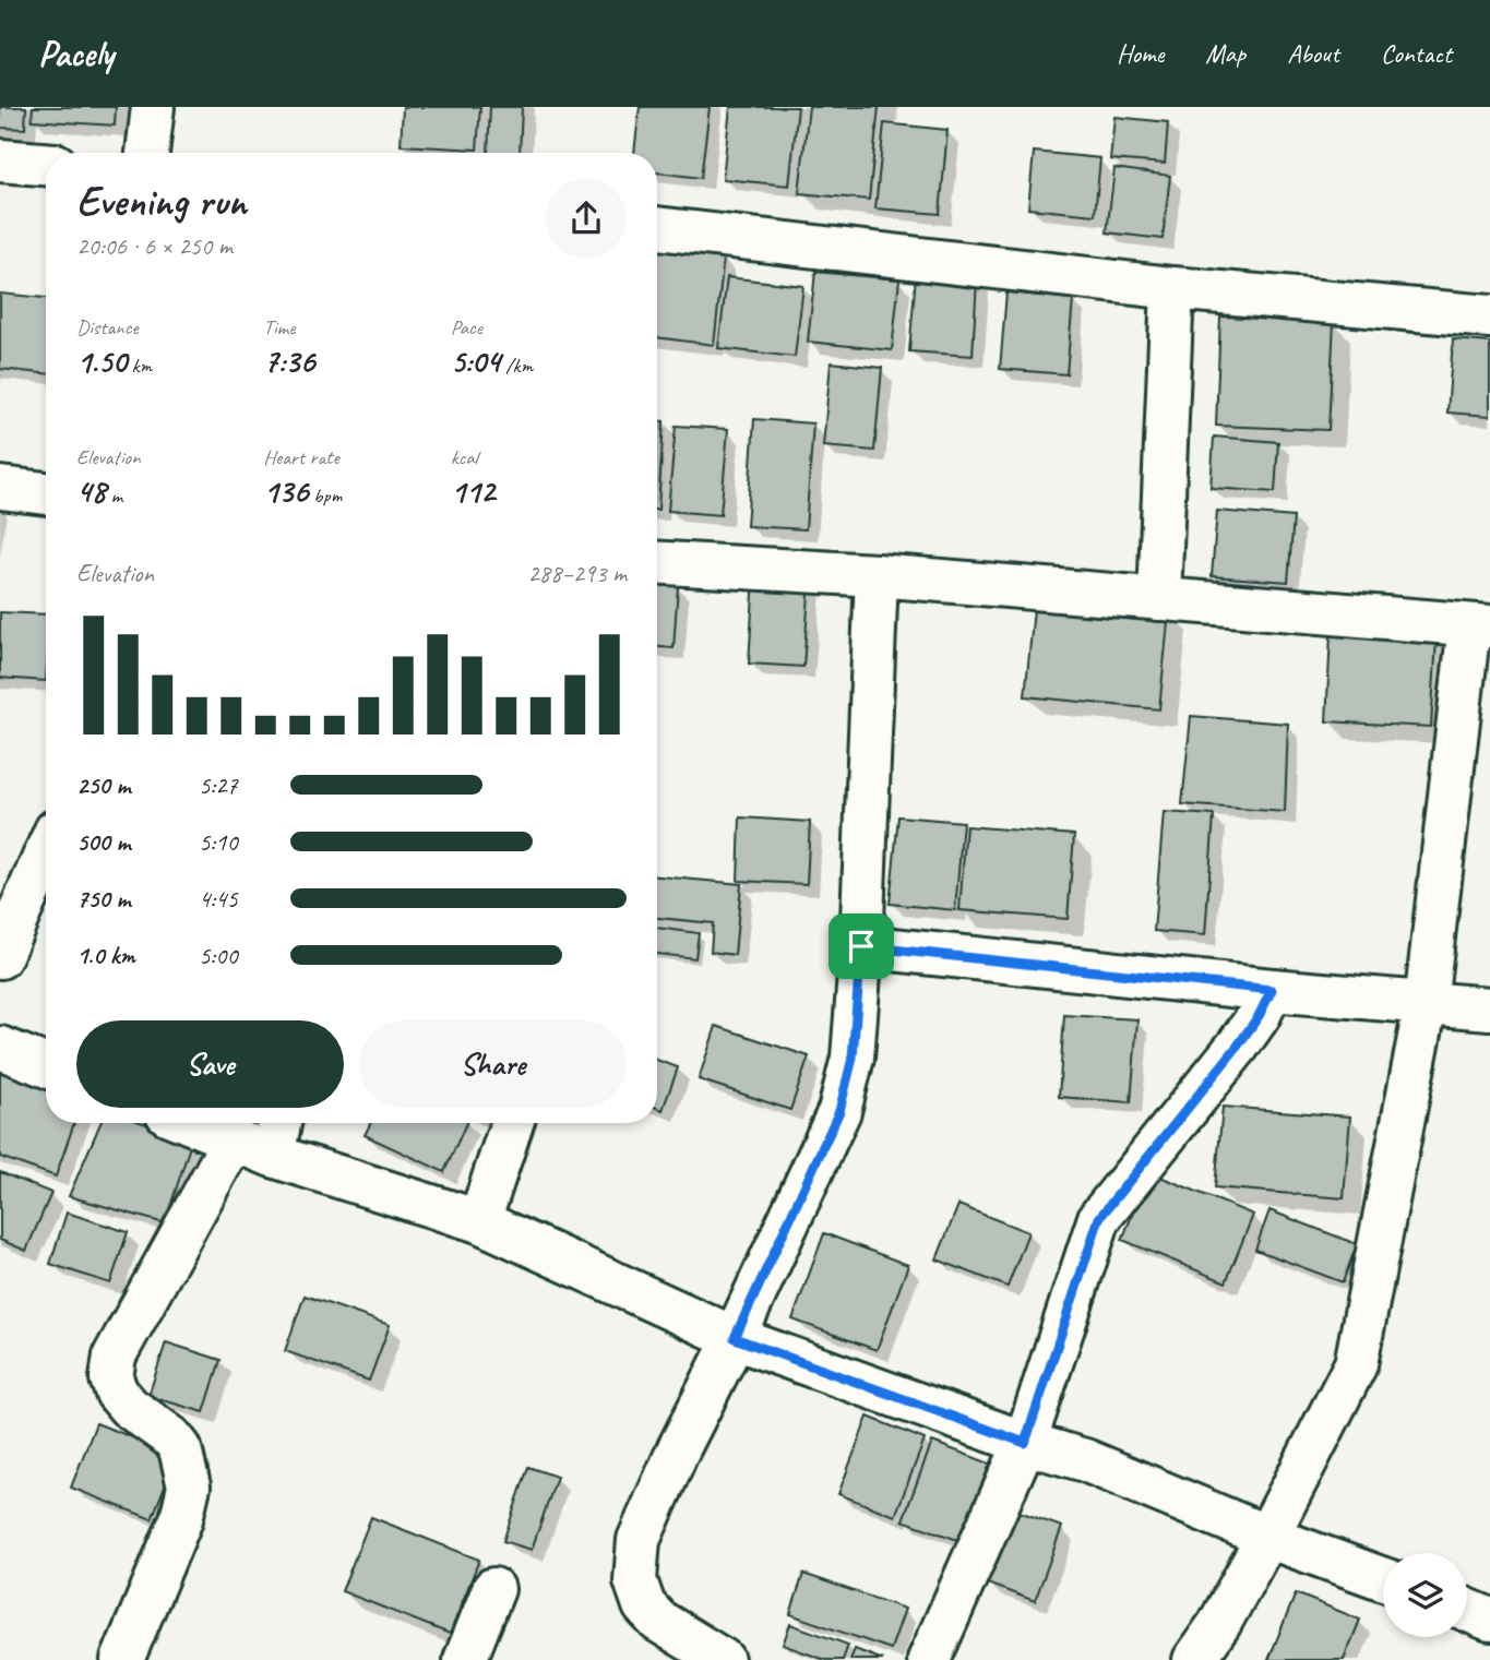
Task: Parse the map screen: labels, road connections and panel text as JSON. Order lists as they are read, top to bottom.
{
  "page": {
    "header": "Pacely",
    "nav": [
      "Home",
      "Map",
      "About",
      "Contact"
    ],
    "heading": ["Evening run", "20:06 · 6 × 250 m"],
    "stats": [
      ["Distance", "1.50 km"],
      ["Time", "7:36"],
      ["Pace", "5:04 /km"],
      ["Elevation", "48 m"],
      ["Heart rate", "136 bpm"],
      ["kcal", "112"]
    ],
    "chart": ["Elevation", "288–293 m"],
    "list": [
      {
        "name": "250 m",
        "note": "5:27"
      },
      {
        "name": "500 m",
        "note": "5:10"
      },
      {
        "name": "750 m",
        "note": "4:45"
      },
      {
        "name": "1.0 km",
        "note": "5:00"
      }
    ],
    "buttons": ["Save", "Share"]
  }
}
